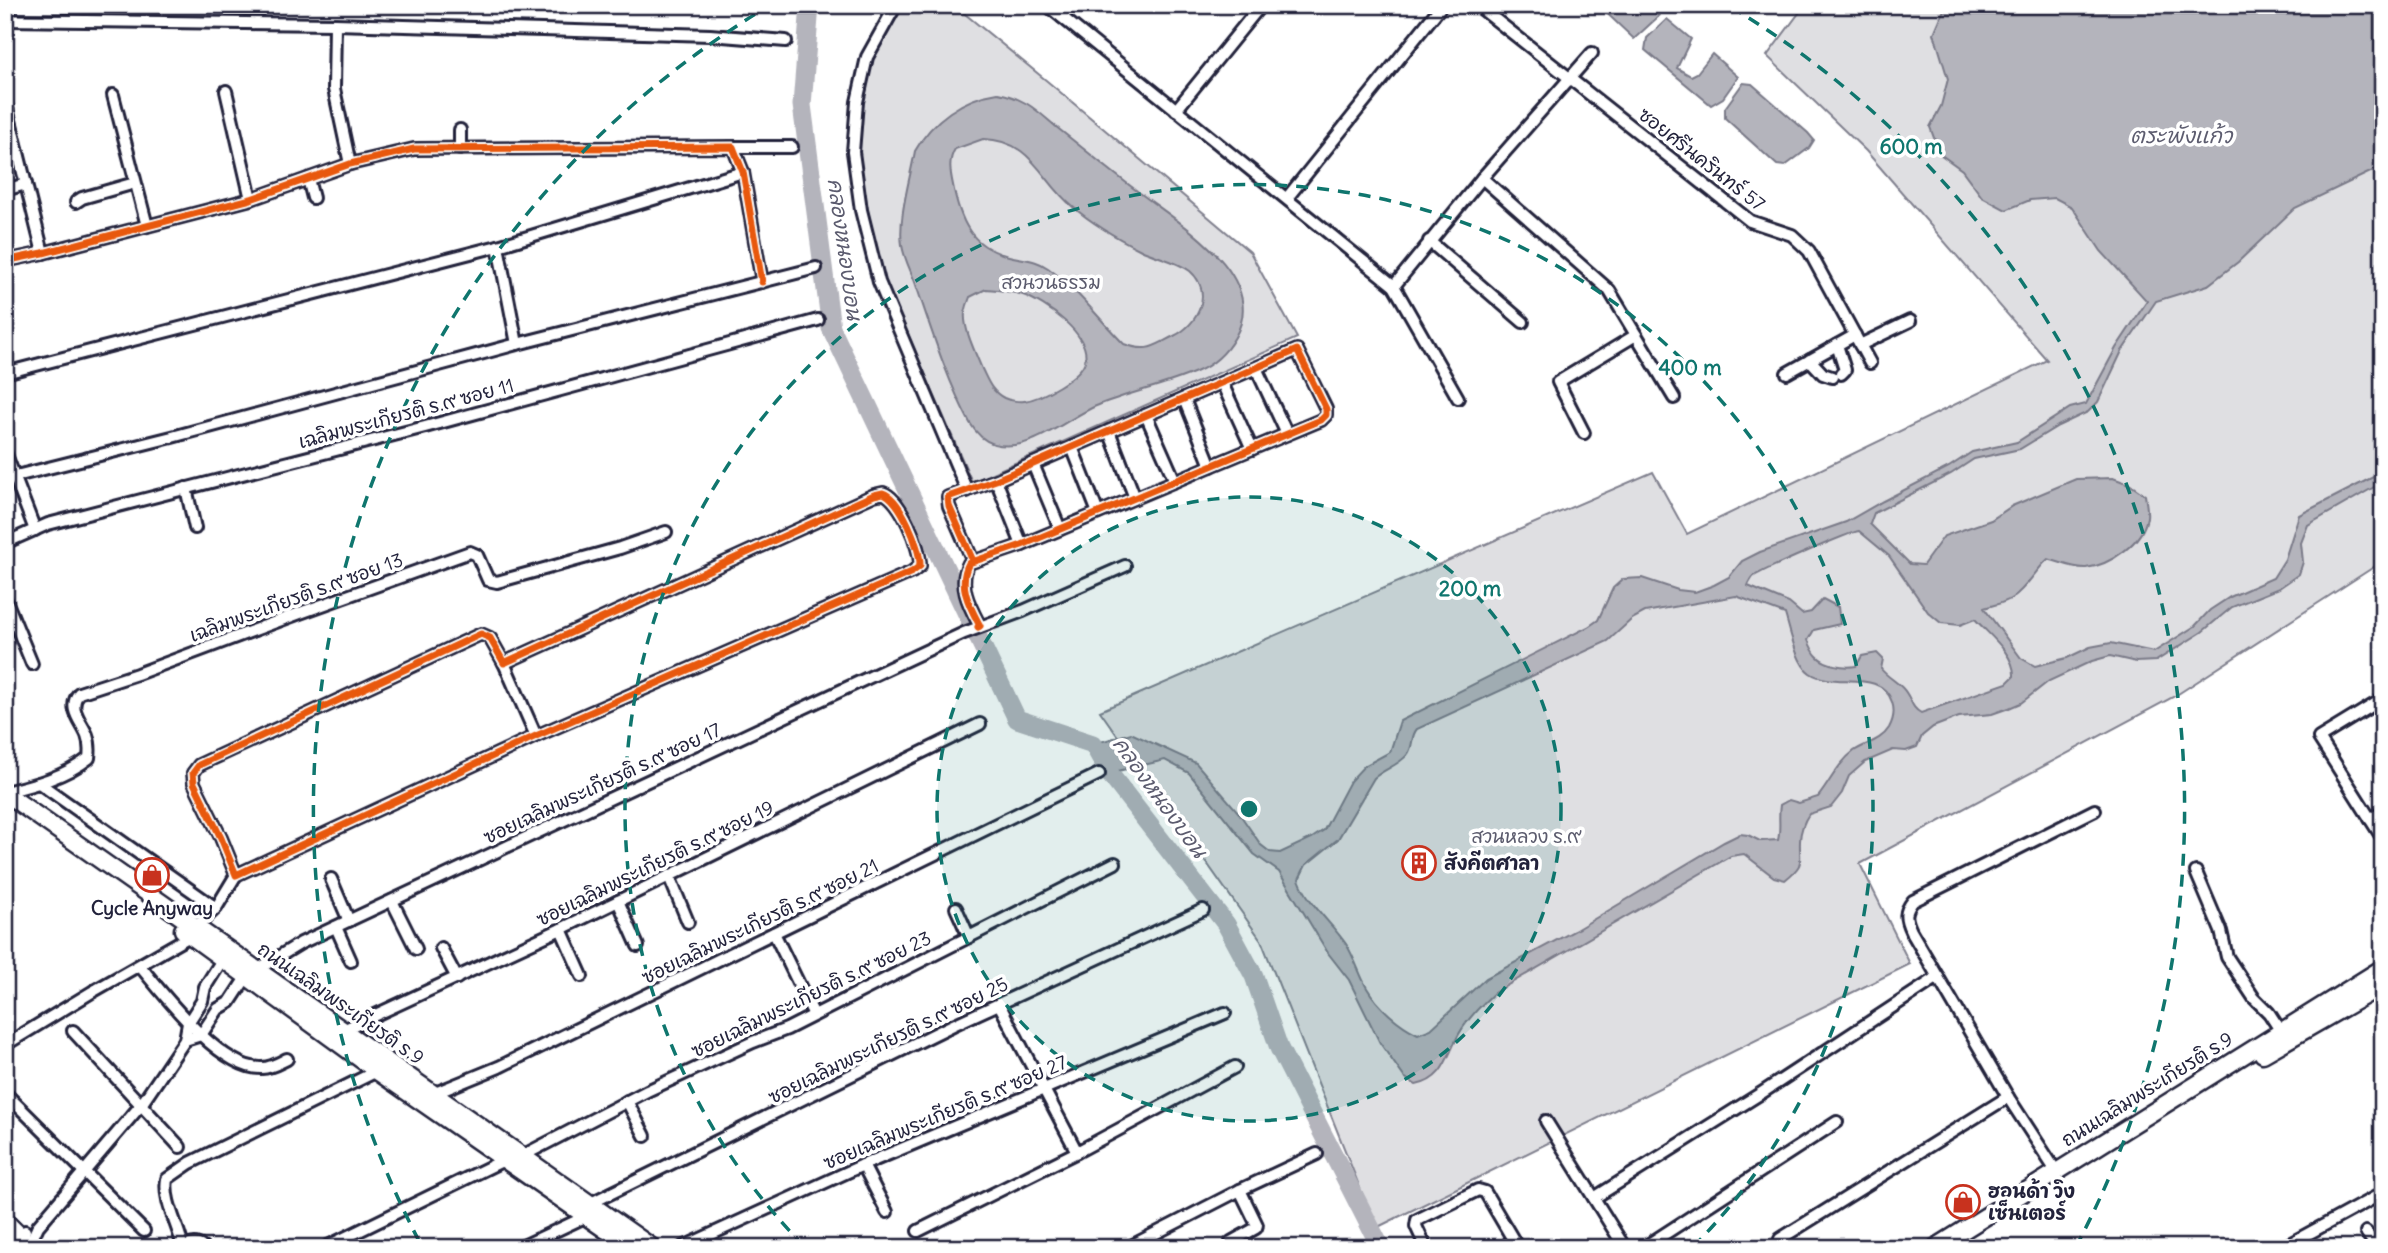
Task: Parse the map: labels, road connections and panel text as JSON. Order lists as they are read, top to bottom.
{
  "streets": {
    "main road": ["ถนนเฉลิมพระเกียรติ ร.9"],
    "street": [
      "ซอยศรีนครินทร์ 57",
      "เฉลิมพระเกียรติ ร.๙ ซอย 11",
      "เฉลิมพระเกียรติ ร.๙ ซอย 13",
      "ซอยเฉลิมพระเกียรติ ร.๙ ซอย 17",
      "ซอยเฉลิมพระเกียรติ ร.๙ ซอย 19",
      "ซอยเฉลิมพระเกียรติ ร.๙ ซอย 21",
      "ซอยเฉลิมพระเกียรติ ร.๙ ซอย 23",
      "ซอยเฉลิมพระเกียรติ ร.๙ ซอย 25",
      "ซอยเฉลิมพระเกียรติ ร.๙ ซอย 27"
    ]
  },
  "crossings": [
    ["เฉลิมพระเกียรติ ร.๙ ซอย 13", "ถนนเฉลิมพระเกียรติ ร.9"],
    ["ซอยเฉลิมพระเกียรติ ร.๙ ซอย 17", "ถนนเฉลิมพระเกียรติ ร.9"],
    ["ซอยเฉลิมพระเกียรติ ร.๙ ซอย 19", "ถนนเฉลิมพระเกียรติ ร.9"],
    ["ซอยเฉลิมพระเกียรติ ร.๙ ซอย 21", "ถนนเฉลิมพระเกียรติ ร.9"],
    ["ซอยเฉลิมพระเกียรติ ร.๙ ซอย 23", "ถนนเฉลิมพระเกียรติ ร.9"],
    ["ถนนเฉลิมพระเกียรติ ร.9", "ซอยเฉลิมพระเกียรติ ร.๙ ซอย 25"]
  ],
  "water": ["ตระพังแก้ว", "คลองหนองบอน"],
  "parks": ["สวนวนธรรม", "สวนหลวง ร.๙"],
  "places": {
    "building": ["สังคีตศาลา"],
    "shop": ["Cycle Anyway", "ฮอนด้า วิง เซ็นเตอร์"]
  },
  "rings": ["600 m", "400 m", "200 m"]
}
